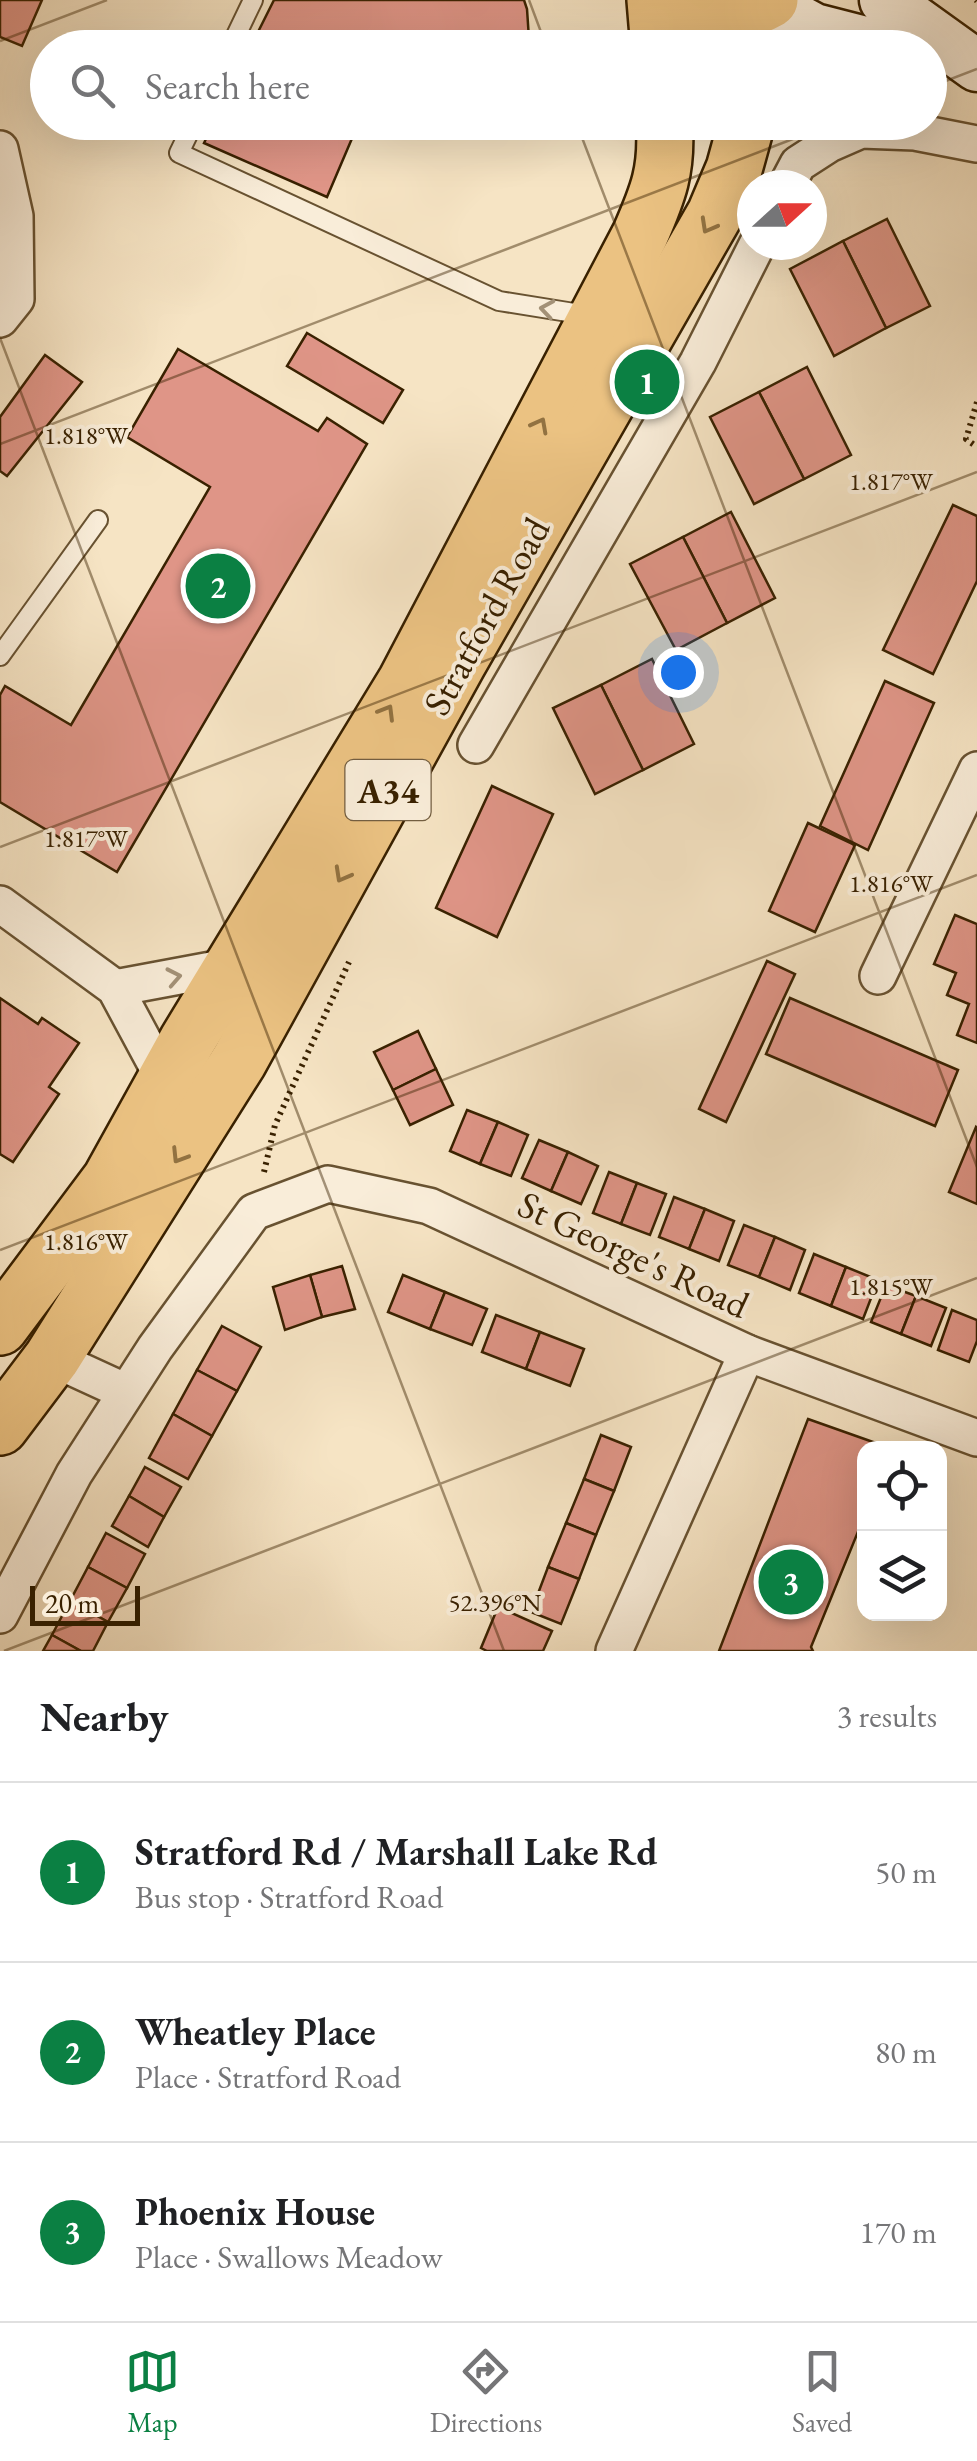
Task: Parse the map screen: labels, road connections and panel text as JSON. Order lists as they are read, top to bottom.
{
  "streets": {
    "highway": ["Stratford Road", "A34"],
    "street": ["St George's Road"]
  },
  "scale_bar": "20 m",
  "north": "right",
  "page": {
    "search": "Search here",
    "pins": ["1", "2", "3"],
    "scale": "20 m",
    "heading": ["Nearby", "3 results"],
    "list": [
      {
        "mark": "1",
        "name": "Stratford Rd / Marshall Lake Rd",
        "note": "Bus stop · Stratford Road",
        "value": "50 m"
      },
      {
        "mark": "2",
        "name": "Wheatley Place",
        "note": "Place · Stratford Road",
        "value": "80 m"
      },
      {
        "mark": "3",
        "name": "Phoenix House",
        "note": "Place · Swallows Meadow",
        "value": "170 m"
      }
    ],
    "nav": ["Map", "Directions", "Saved"]
  },
  "coordinates": [
    "1.818°W",
    "1.817°W",
    "1.816°W",
    "1.815°W",
    "52.396°N"
  ]
}
